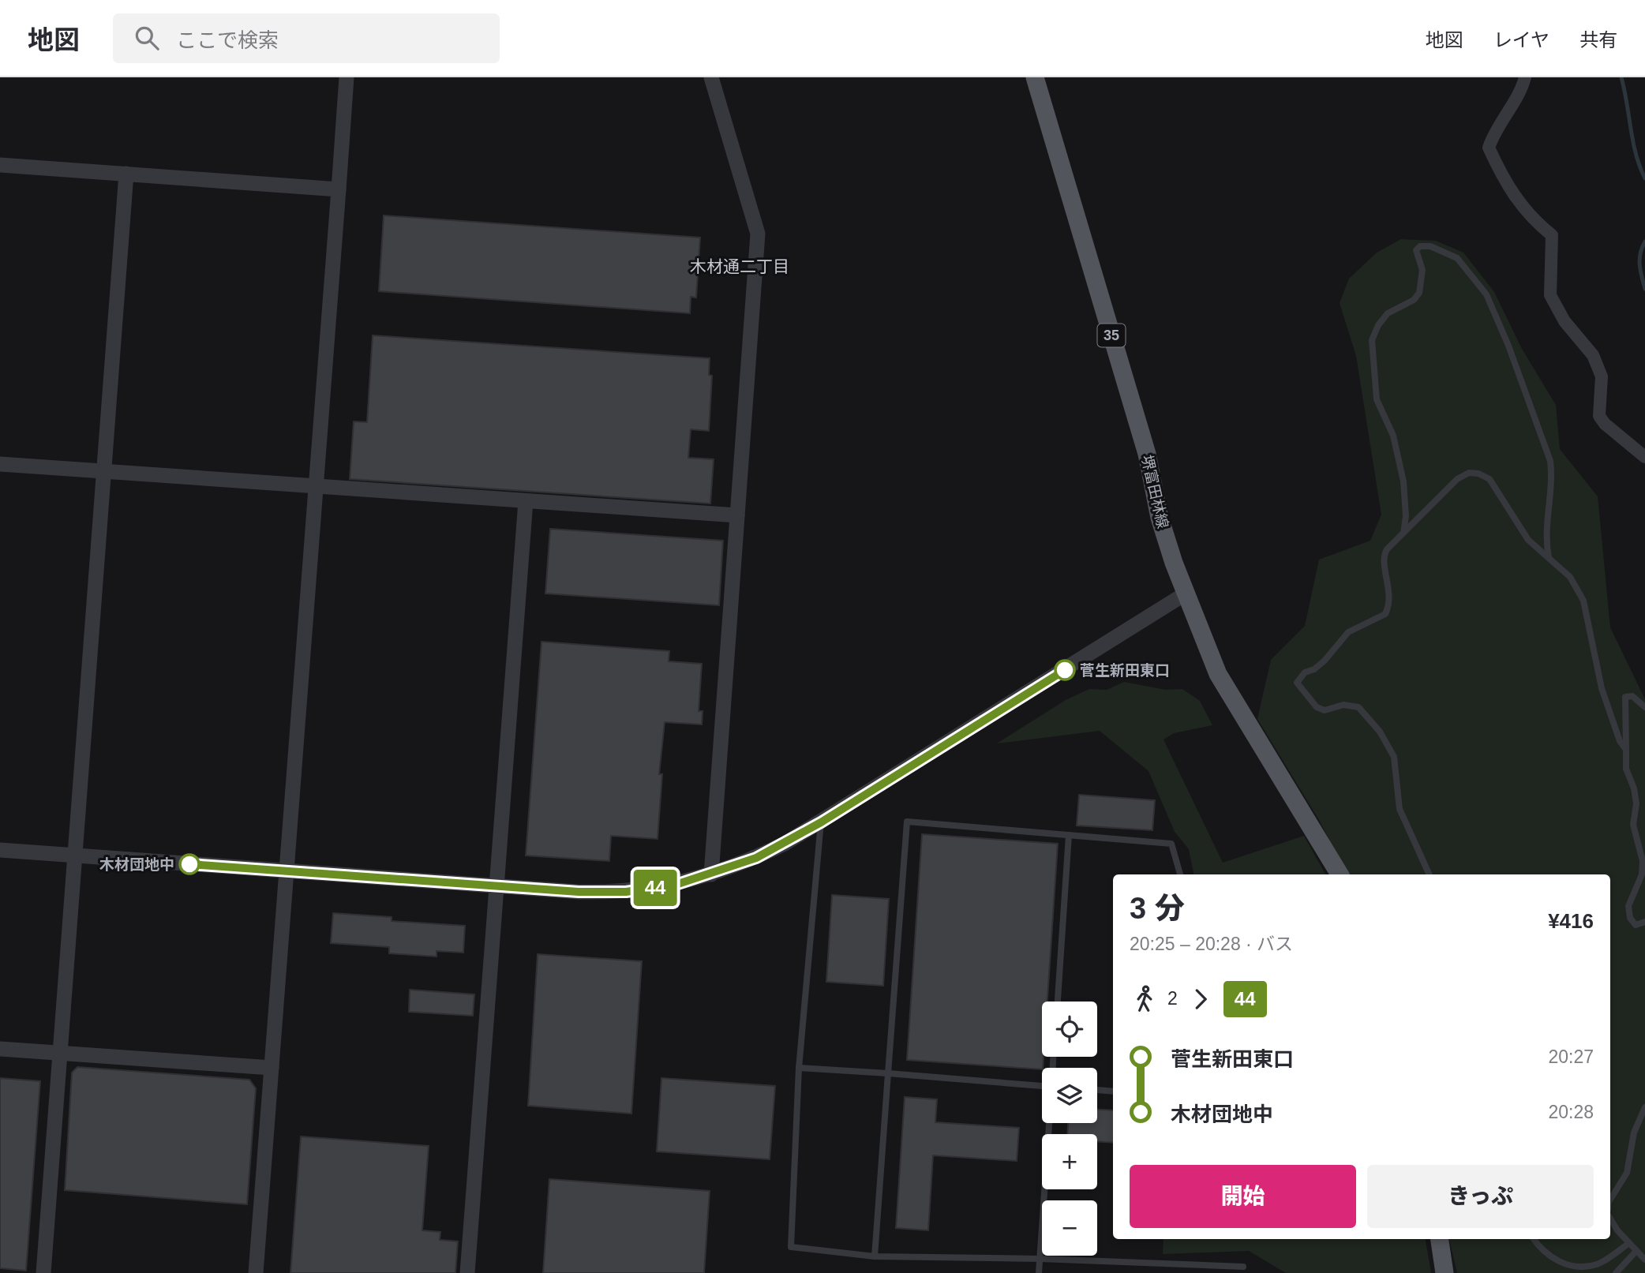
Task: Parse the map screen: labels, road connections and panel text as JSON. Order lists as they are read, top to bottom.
{
  "streets": {
    "main road": ["35", "堺富田林線"]
  },
  "districts": ["木材通二丁目"],
  "places": ["菅生新田東口", "木材団地中"],
  "lines": ["bus line 44"],
  "page": {
    "header": "地図",
    "search": "ここで検索",
    "nav": ["地図", "レイヤ", "共有"],
    "on_map": "44",
    "heading": ["3 分", "20:25 – 20:28 · バス", "¥416"],
    "legs": ["2", "44"],
    "map_buttons": ["+", "−"],
    "list": [
      {
        "name": "菅生新田東口",
        "value": "20:27"
      },
      {
        "name": "木材団地中",
        "value": "20:28"
      }
    ],
    "buttons": ["開始", "きっぷ"]
  }
}
